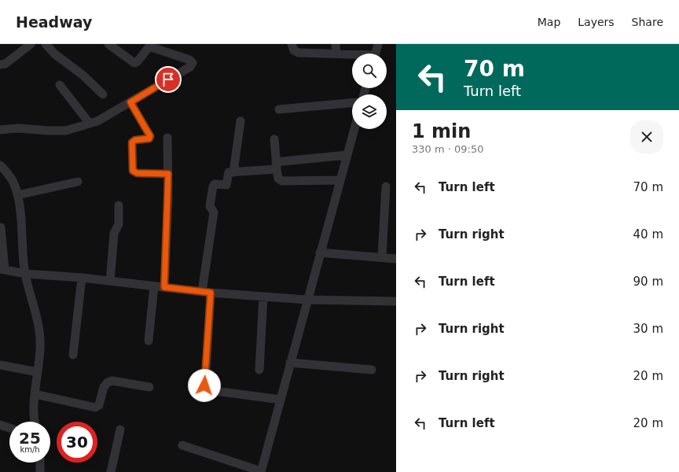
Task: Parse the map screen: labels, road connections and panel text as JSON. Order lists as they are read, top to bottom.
{
  "page": {
    "header": "Headway",
    "nav": ["Map", "Layers", "Share"],
    "turn": ["70 m", "Turn left"],
    "heading": ["1 min", "330 m · 09:50"],
    "list": [
      {
        "name": "Turn left",
        "value": "70 m"
      },
      {
        "name": "Turn right",
        "value": "40 m"
      },
      {
        "name": "Turn left",
        "value": "90 m"
      },
      {
        "name": "Turn right",
        "value": "30 m"
      },
      {
        "name": "Turn right",
        "value": "20 m"
      },
      {
        "name": "Turn left",
        "value": "20 m"
      }
    ],
    "speed": "25 km/h",
    "limit": "30"
  }
}
